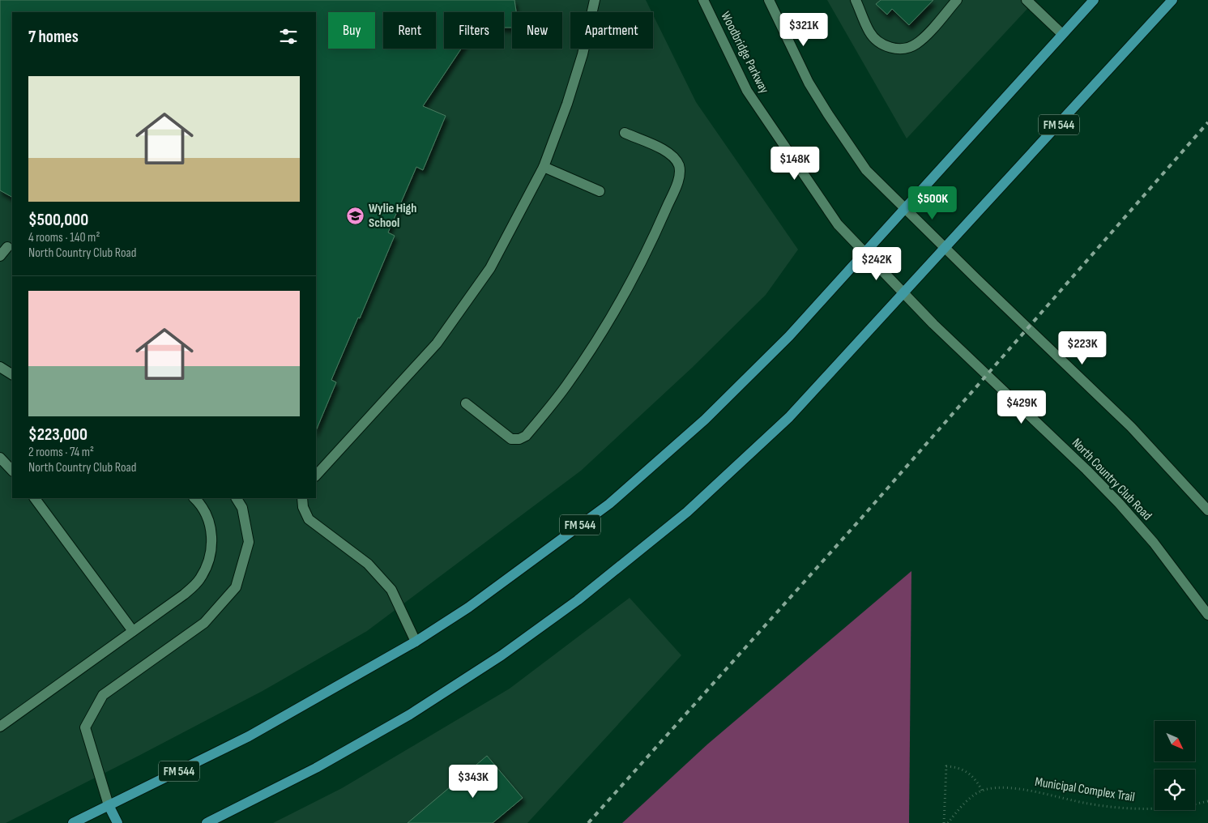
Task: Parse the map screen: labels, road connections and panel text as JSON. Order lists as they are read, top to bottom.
{
  "streets": {
    "main road": ["Woodbridge Parkway", "FM 544", "North Country Club Road"],
    "path": ["Municipal Complex Trail"]
  },
  "crossings": [
    ["Woodbridge Parkway", "FM 544"],
    ["Woodbridge Parkway", "North Country Club Road"],
    ["FM 544", "North Country Club Road"]
  ],
  "places": {
    "school or university": ["Wylie High School"]
  },
  "north": "bottom right",
  "page": {
    "chip": [
      "Buy",
      "Rent",
      "Filters",
      "New",
      "Apartment"
    ],
    "heading": "7 homes",
    "price": [
      "$321K",
      "$148K",
      "$500K",
      "$242K",
      "$223K",
      "$429K",
      "$343K"
    ],
    "list": [
      {
        "name": "$500,000",
        "note": "4 rooms · 140 m² · North Country Club Road"
      },
      {
        "name": "$223,000",
        "note": "2 rooms · 74 m² · North Country Club Road"
      }
    ]
  }
}
